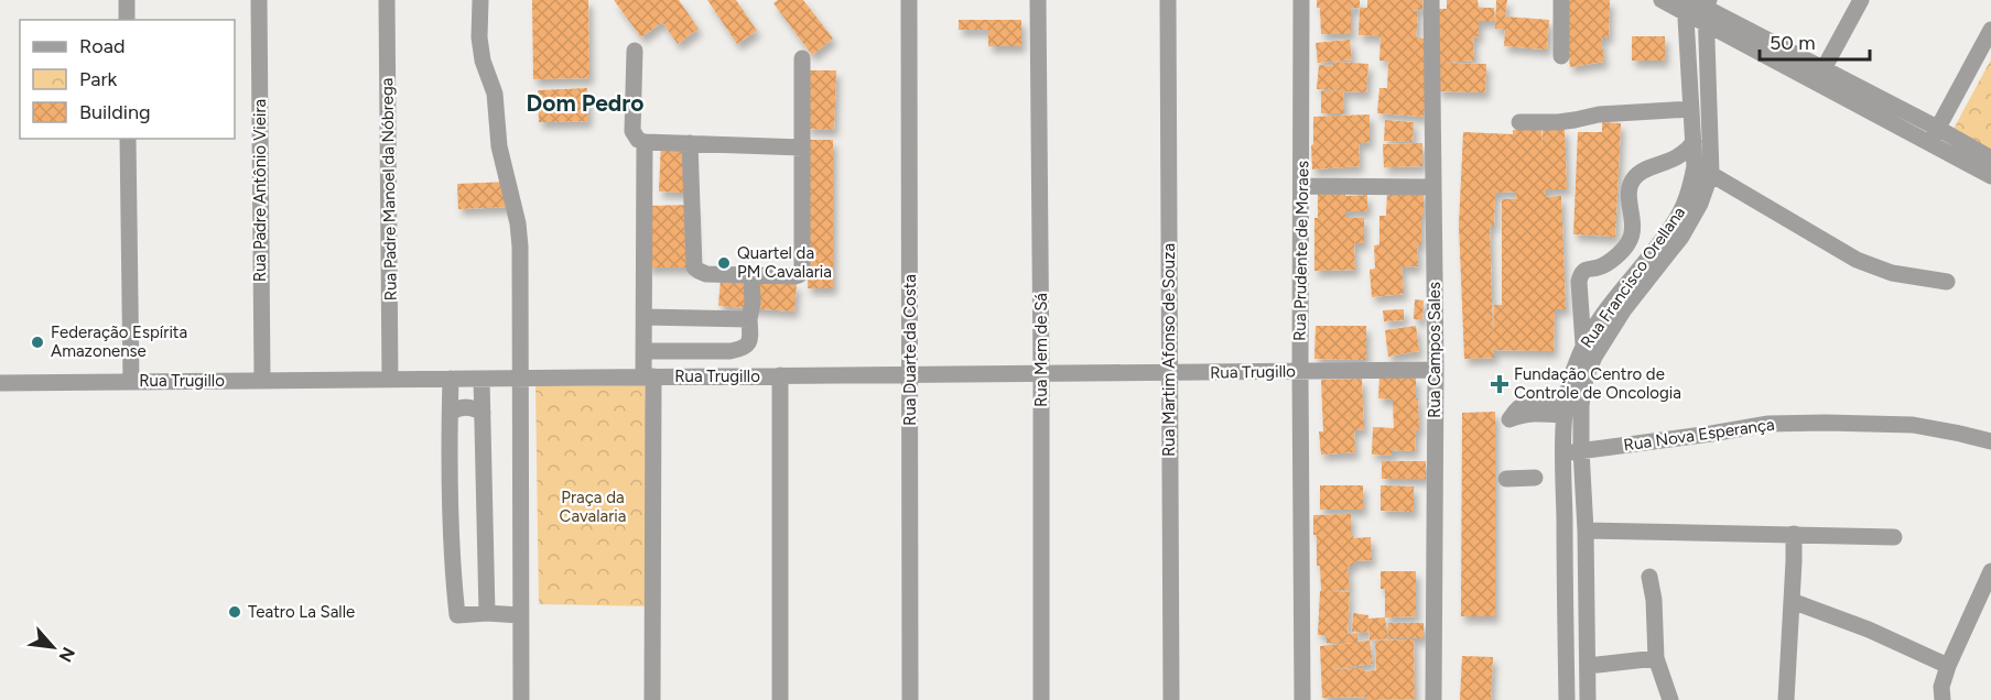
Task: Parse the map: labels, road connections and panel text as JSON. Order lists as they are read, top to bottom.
{
  "streets": {
    "street": [
      "Rua Padre Manoel da Nóbrega",
      "Rua Padre Antônio Vieira",
      "Rua Prudente de Moraes",
      "Rua Francisco Orellana",
      "Rua Duarte da Costa",
      "Rua Mem de Sá",
      "Rua Martim Afonso de Souza",
      "Rua Campos Sales",
      "Rua Trugillo",
      "Rua Nova Esperança"
    ]
  },
  "crossings": [
    ["Rua Padre Manoel da Nóbrega", "Rua Trugillo"],
    ["Rua Padre Antônio Vieira", "Rua Trugillo"],
    ["Rua Prudente de Moraes", "Rua Trugillo"],
    ["Rua Francisco Orellana", "Rua Nova Esperança"],
    ["Rua Duarte da Costa", "Rua Trugillo"],
    ["Rua Mem de Sá", "Rua Trugillo"],
    ["Rua Martim Afonso de Souza", "Rua Trugillo"],
    ["Rua Campos Sales", "Rua Trugillo"]
  ],
  "districts": ["Dom Pedro"],
  "parks": ["Praça da Cavalaria"],
  "places": {
    "other": ["Quartel da PM Cavalaria", "Federação Espírita Amazonense", "Teatro La Salle"],
    "health": ["Fundação Centro de Controle de Oncologia"]
  },
  "legend": ["Road", "Park", "Building"],
  "scale_bar": "50 m",
  "north": "bottom right"
}
